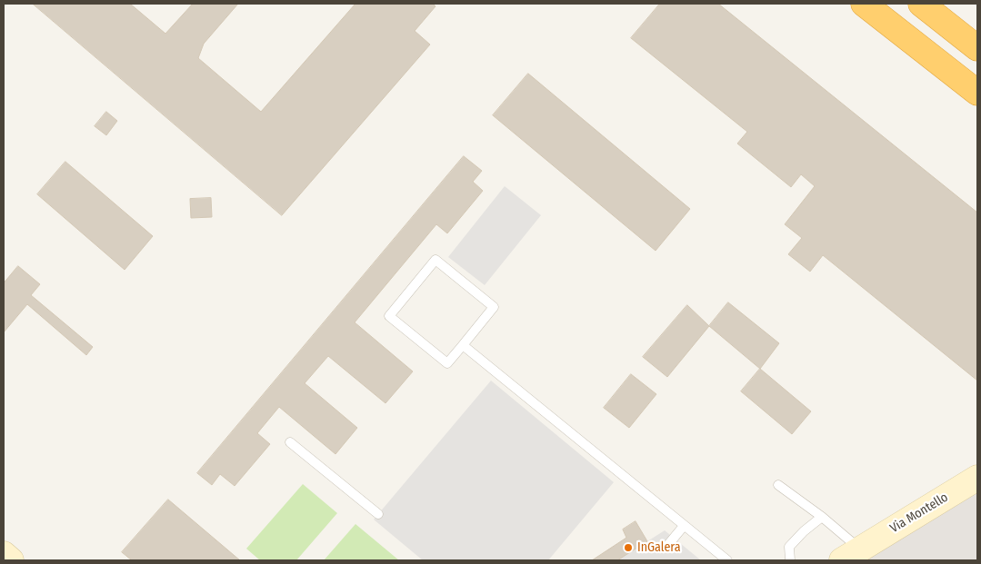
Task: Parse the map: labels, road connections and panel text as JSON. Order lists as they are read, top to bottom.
{
  "streets": {
    "street": ["Via Montello"]
  },
  "places": ["InGalera"]
}
